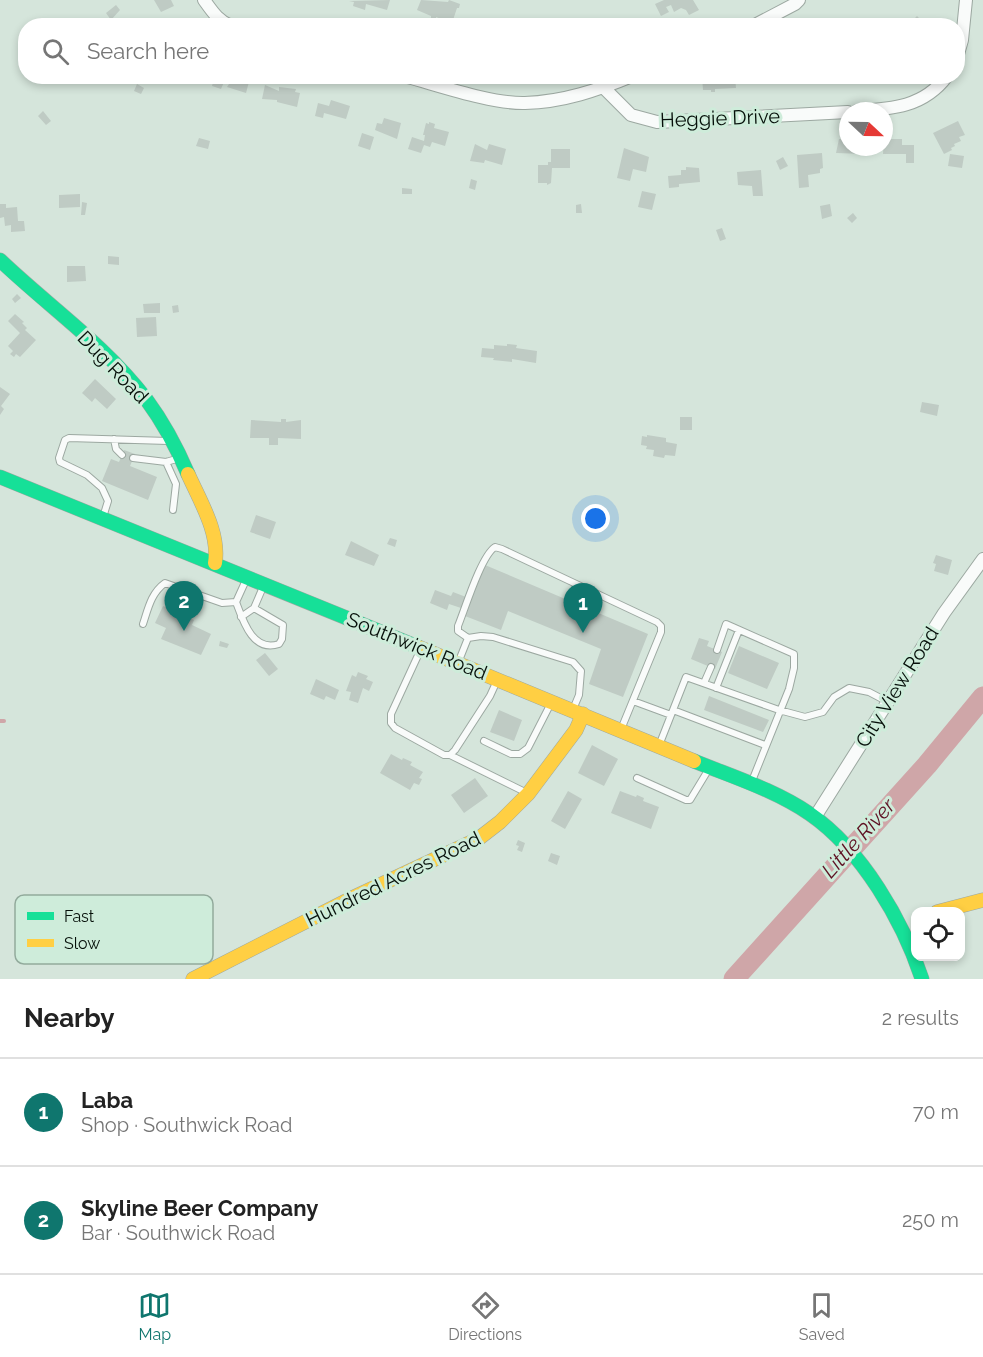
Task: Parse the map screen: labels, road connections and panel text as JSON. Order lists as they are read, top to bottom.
{
  "streets": {
    "main road": ["Dug Road", "Southwick Road", "Hundred Acres Road"],
    "street": ["Heggie Drive", "City View Road"]
  },
  "crossings": [
    ["Dug Road", "Southwick Road"],
    ["Southwick Road", "City View Road"],
    ["Southwick Road", "Hundred Acres Road"]
  ],
  "water": ["Little River"],
  "legend": ["Fast", "Slow"],
  "north": "right",
  "page": {
    "search": "Search here",
    "pins": ["2", "1"],
    "heading": ["Nearby", "2 results"],
    "list": [
      {
        "mark": "1",
        "name": "Laba",
        "note": "Shop · Southwick Road",
        "value": "70 m"
      },
      {
        "mark": "2",
        "name": "Skyline Beer Company",
        "note": "Bar · Southwick Road",
        "value": "250 m"
      }
    ],
    "nav": ["Map", "Directions", "Saved"]
  }
}
